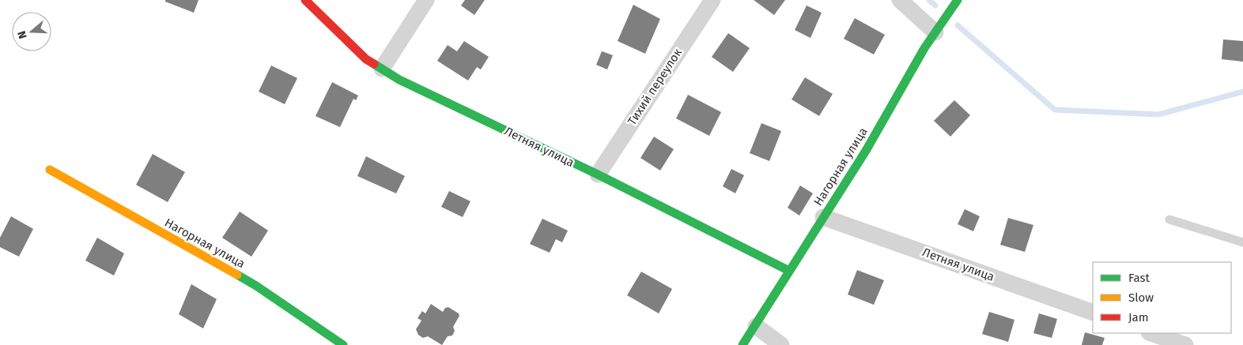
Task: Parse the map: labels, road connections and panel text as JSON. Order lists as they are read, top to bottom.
{
  "streets": {
    "street": ["Тихий переулок", "Летняя улица", "Нагорная улица"]
  },
  "crossings": [
    ["Тихий переулок", "Летняя улица"],
    ["Летняя улица", "Нагорная улица"]
  ],
  "legend": ["Fast", "Slow", "Jam"],
  "north": "left"
}
